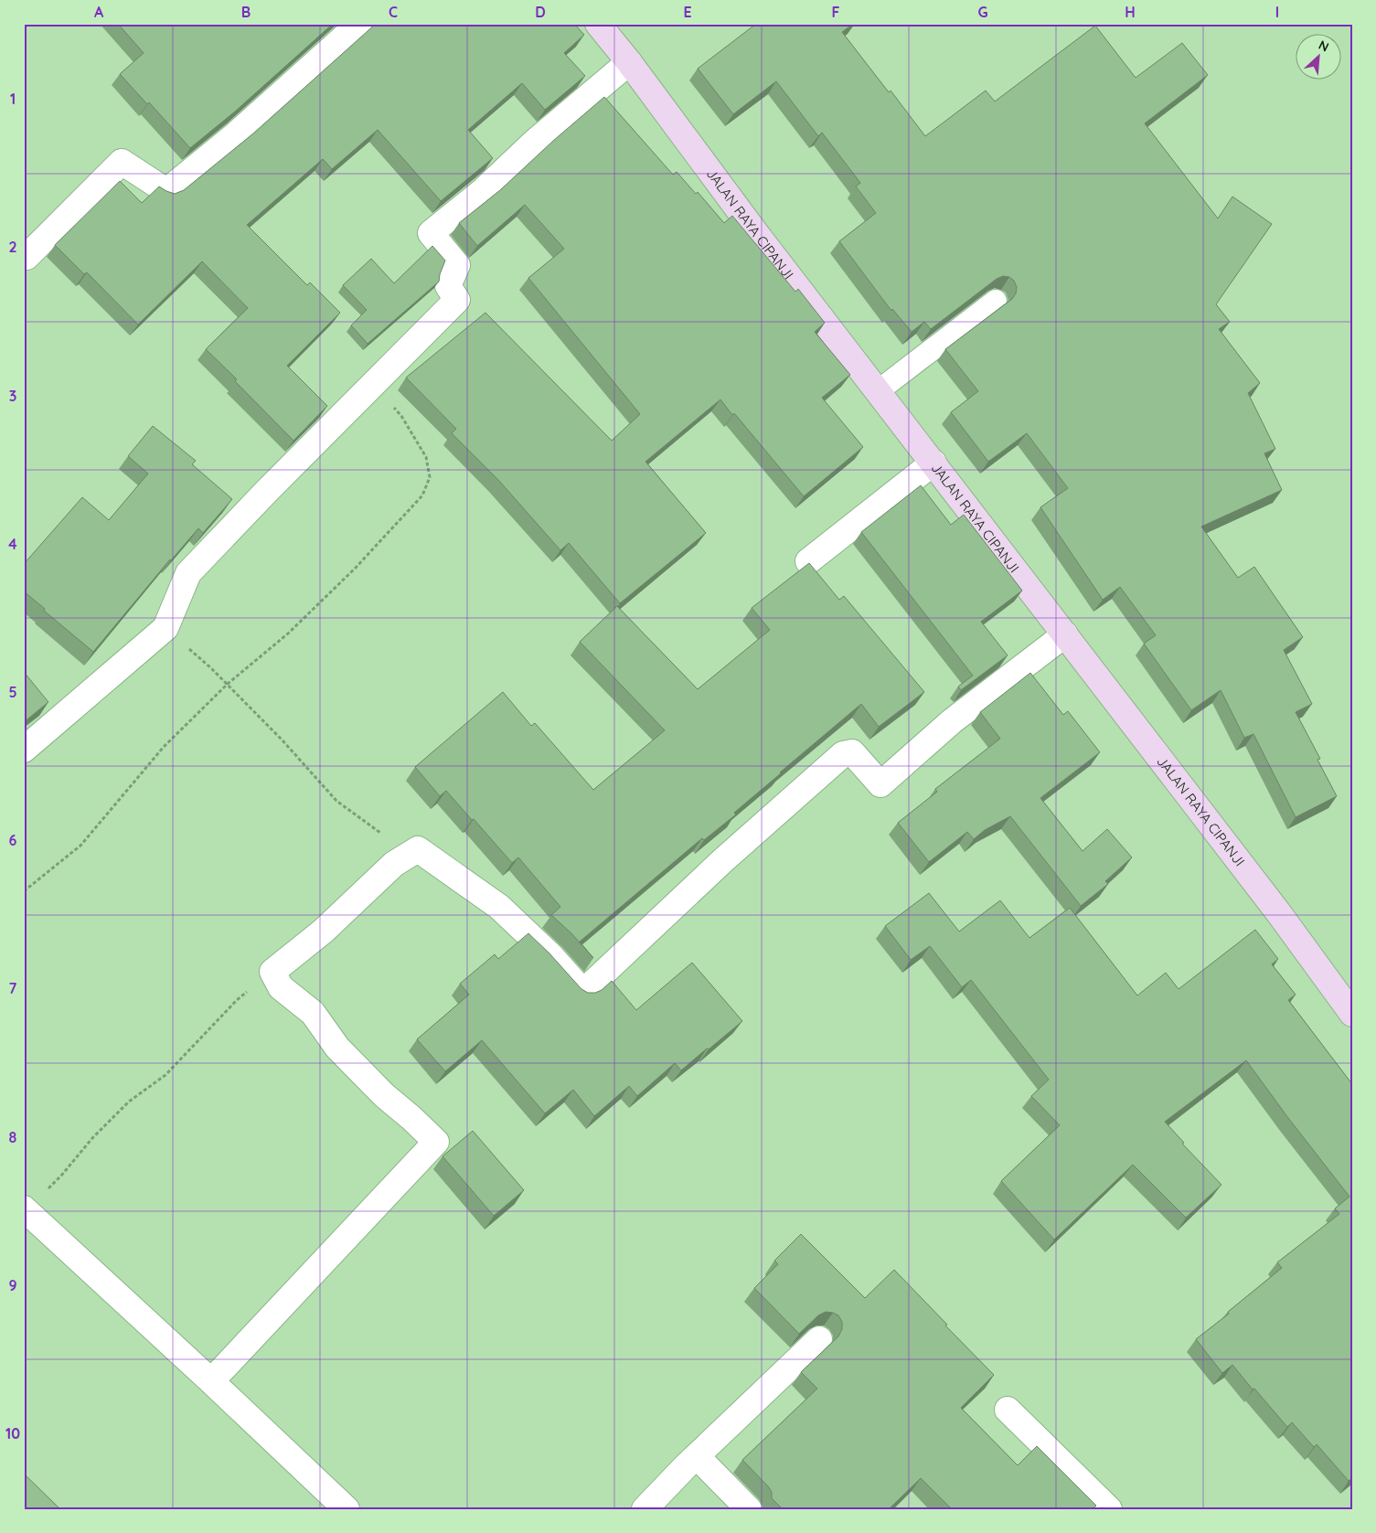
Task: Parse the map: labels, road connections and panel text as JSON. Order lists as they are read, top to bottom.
{
  "streets": {
    "main road": ["JALAN RAYA CIPANJI"]
  },
  "north": "top right",
  "grid": {
    "columns": [
      "A",
      "B",
      "C",
      "D",
      "E",
      "F",
      "G",
      "H",
      "I"
    ],
    "rows": [
      "1",
      "2",
      "3",
      "4",
      "5",
      "6",
      "7",
      "8",
      "9",
      "10"
    ]
  }
}
